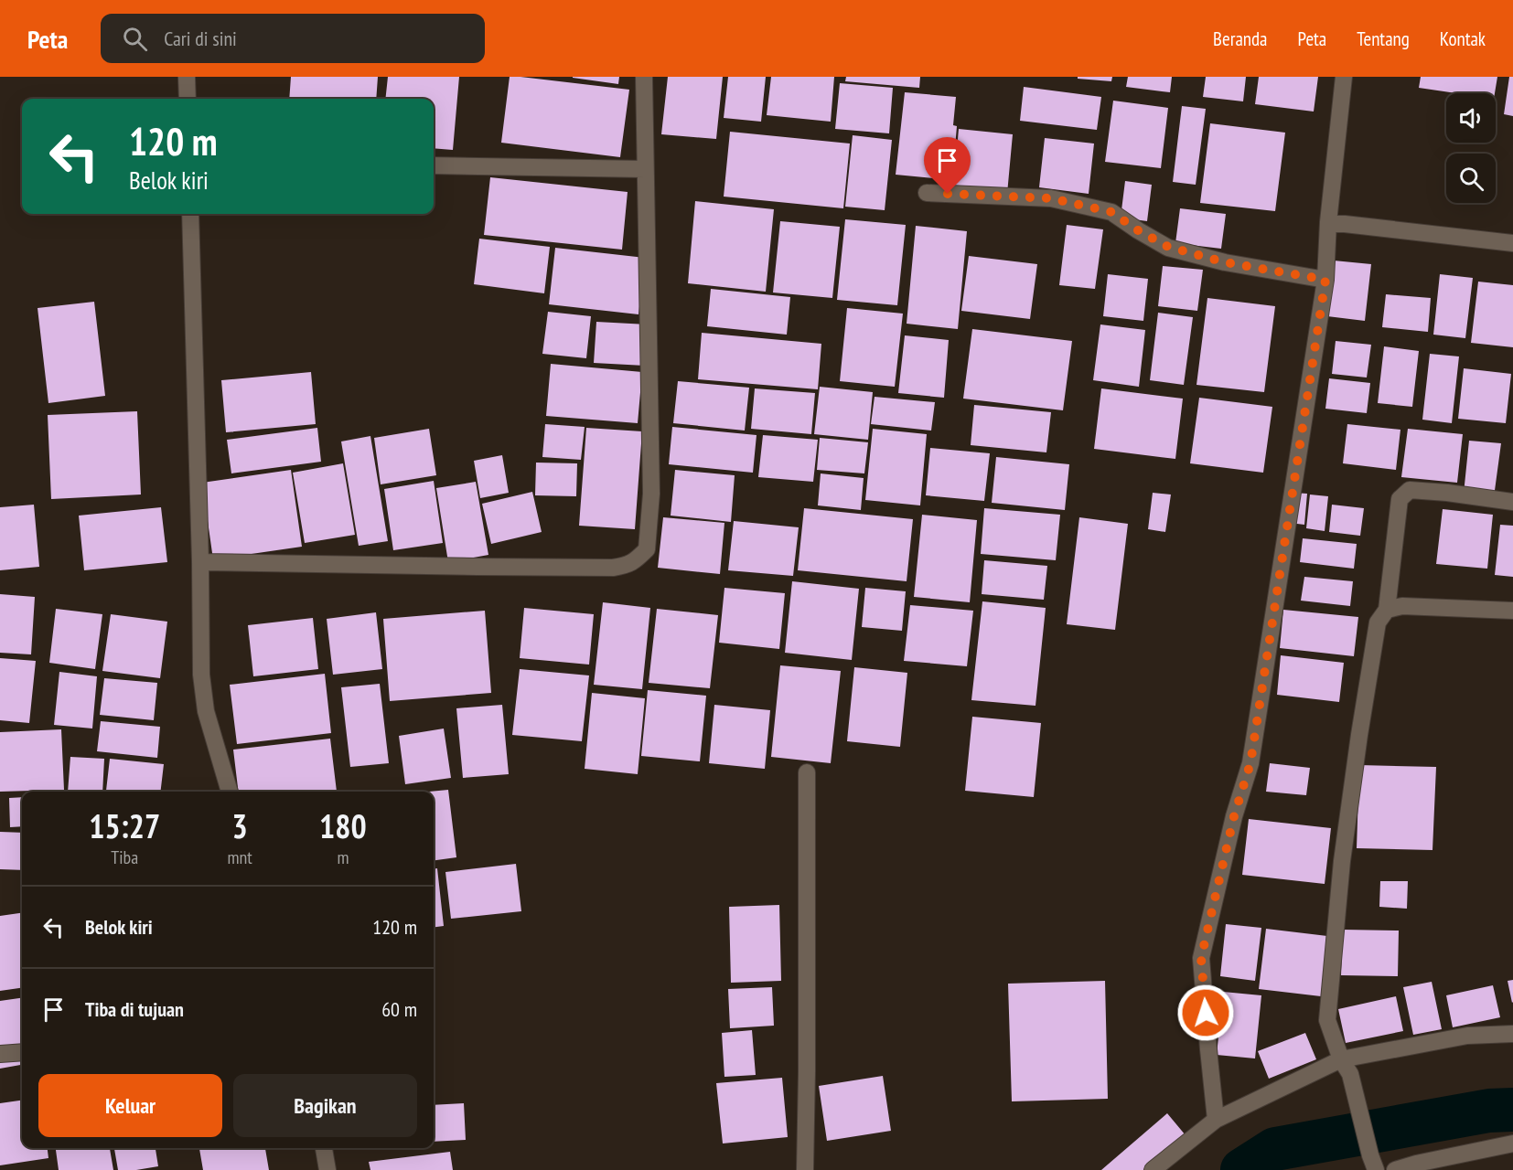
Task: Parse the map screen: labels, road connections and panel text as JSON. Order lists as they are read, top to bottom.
{
  "page": {
    "header": "Peta",
    "search": "Cari di sini",
    "nav": [
      "Beranda",
      "Peta",
      "Tentang",
      "Kontak"
    ],
    "turn": ["120 m", "Belok kiri"],
    "eta": [
      "15:27",
      "Tiba",
      "3",
      "mnt",
      "180",
      "m"
    ],
    "list": [
      {
        "name": "Belok kiri",
        "value": "120 m"
      },
      {
        "name": "Tiba di tujuan",
        "value": "60 m"
      }
    ],
    "buttons": ["Keluar", "Bagikan"]
  }
}
